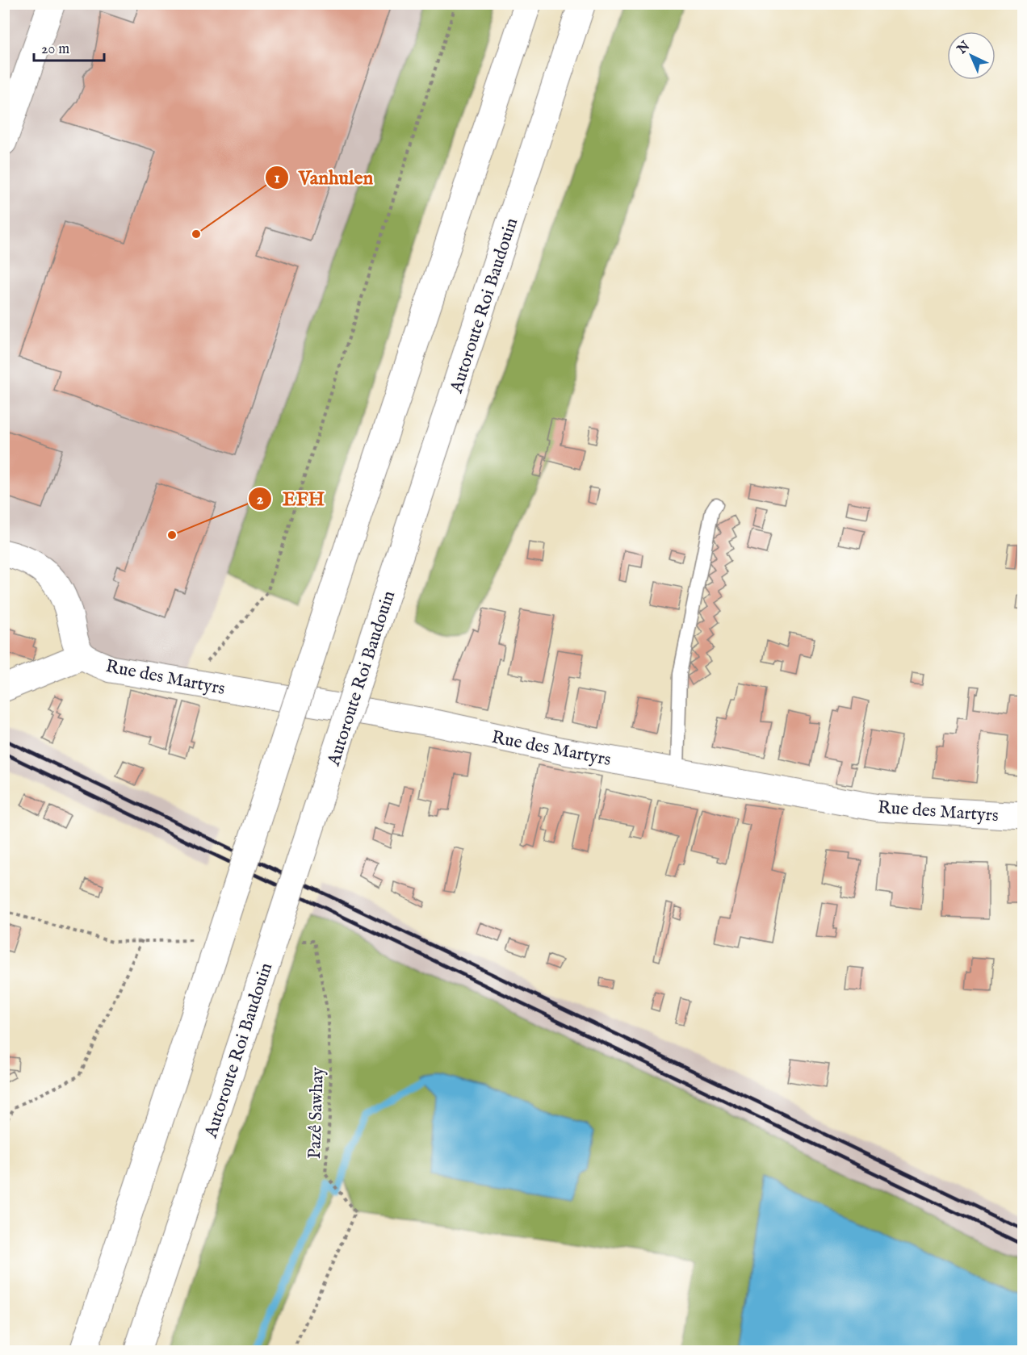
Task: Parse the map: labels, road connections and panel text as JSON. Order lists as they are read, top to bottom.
{
  "streets": {
    "main road": ["Autoroute Roi Baudouin", "Rue des Martyrs"],
    "path": ["Pazê Sawhay"]
  },
  "places": ["Vanhulen", "EFH"],
  "scale_bar": "20 m",
  "north": "top left"
}
